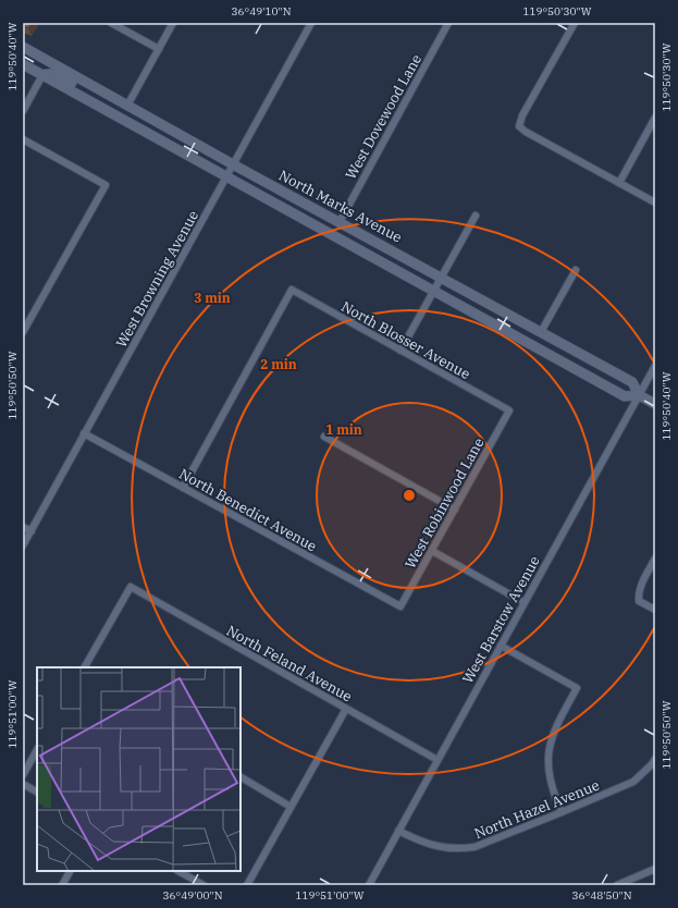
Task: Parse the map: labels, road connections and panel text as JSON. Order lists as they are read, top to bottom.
{
  "streets": {
    "main road": ["North Marks Avenue"],
    "street": [
      "West Dovewood Lane",
      "West Browning Avenue",
      "North Blosser Avenue",
      "West Robinwood Lane",
      "North Benedict Avenue",
      "West Barstow Avenue",
      "North Feland Avenue",
      "North Hazel Avenue"
    ]
  },
  "crossings": [
    ["West Dovewood Lane", "North Marks Avenue"],
    ["North Marks Avenue", "West Browning Avenue"],
    ["North Marks Avenue", "West Barstow Avenue"],
    ["West Browning Avenue", "North Benedict Avenue"],
    ["North Blosser Avenue", "West Robinwood Lane"],
    ["North Blosser Avenue", "North Benedict Avenue"],
    ["West Robinwood Lane", "North Benedict Avenue"],
    ["West Barstow Avenue", "North Feland Avenue"],
    ["West Barstow Avenue", "North Hazel Avenue"]
  ],
  "coordinates": [
    "36°49'10\"N",
    "119°50'30\"W",
    "119°50'40\"W",
    "119°50'50\"W",
    "119°51'00\"W",
    "36°49'00\"N",
    "36°48'50\"N"
  ],
  "rings": ["3 min", "2 min", "1 min"]
}
